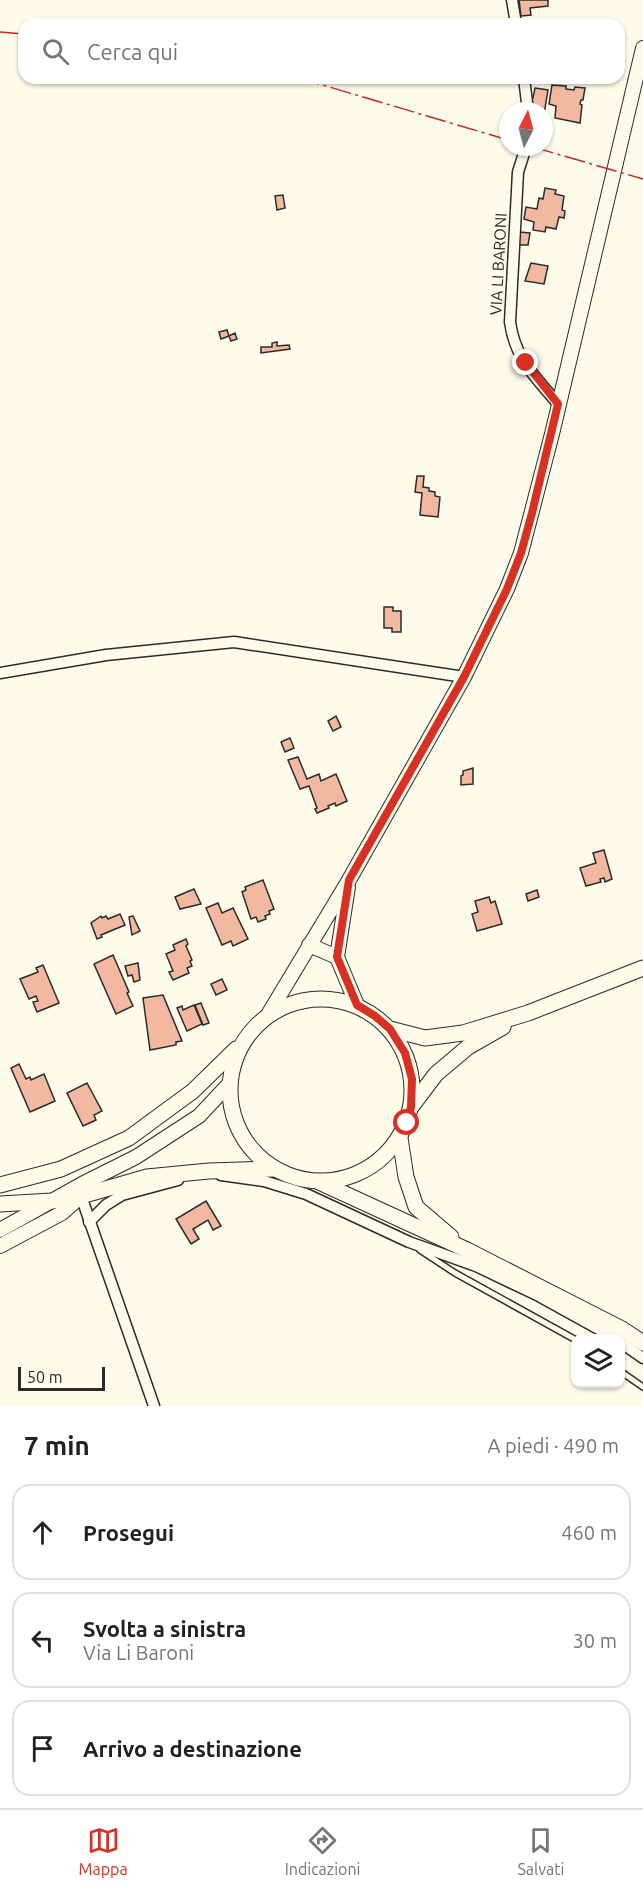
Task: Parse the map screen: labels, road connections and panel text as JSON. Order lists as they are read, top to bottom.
{
  "streets": {
    "street": ["VIA LI BARONI"]
  },
  "scale_bar": "50 m",
  "north": "top",
  "page": {
    "search": "Cerca qui",
    "scale": "50 m",
    "heading": ["7 min", "A piedi · 490 m"],
    "list": [
      ["Prosegui", "460 m"],
      ["Svolta a sinistra", "Via Li Baroni", "30 m"],
      "Arrivo a destinazione"
    ],
    "nav": ["Mappa", "Indicazioni", "Salvati"]
  }
}
